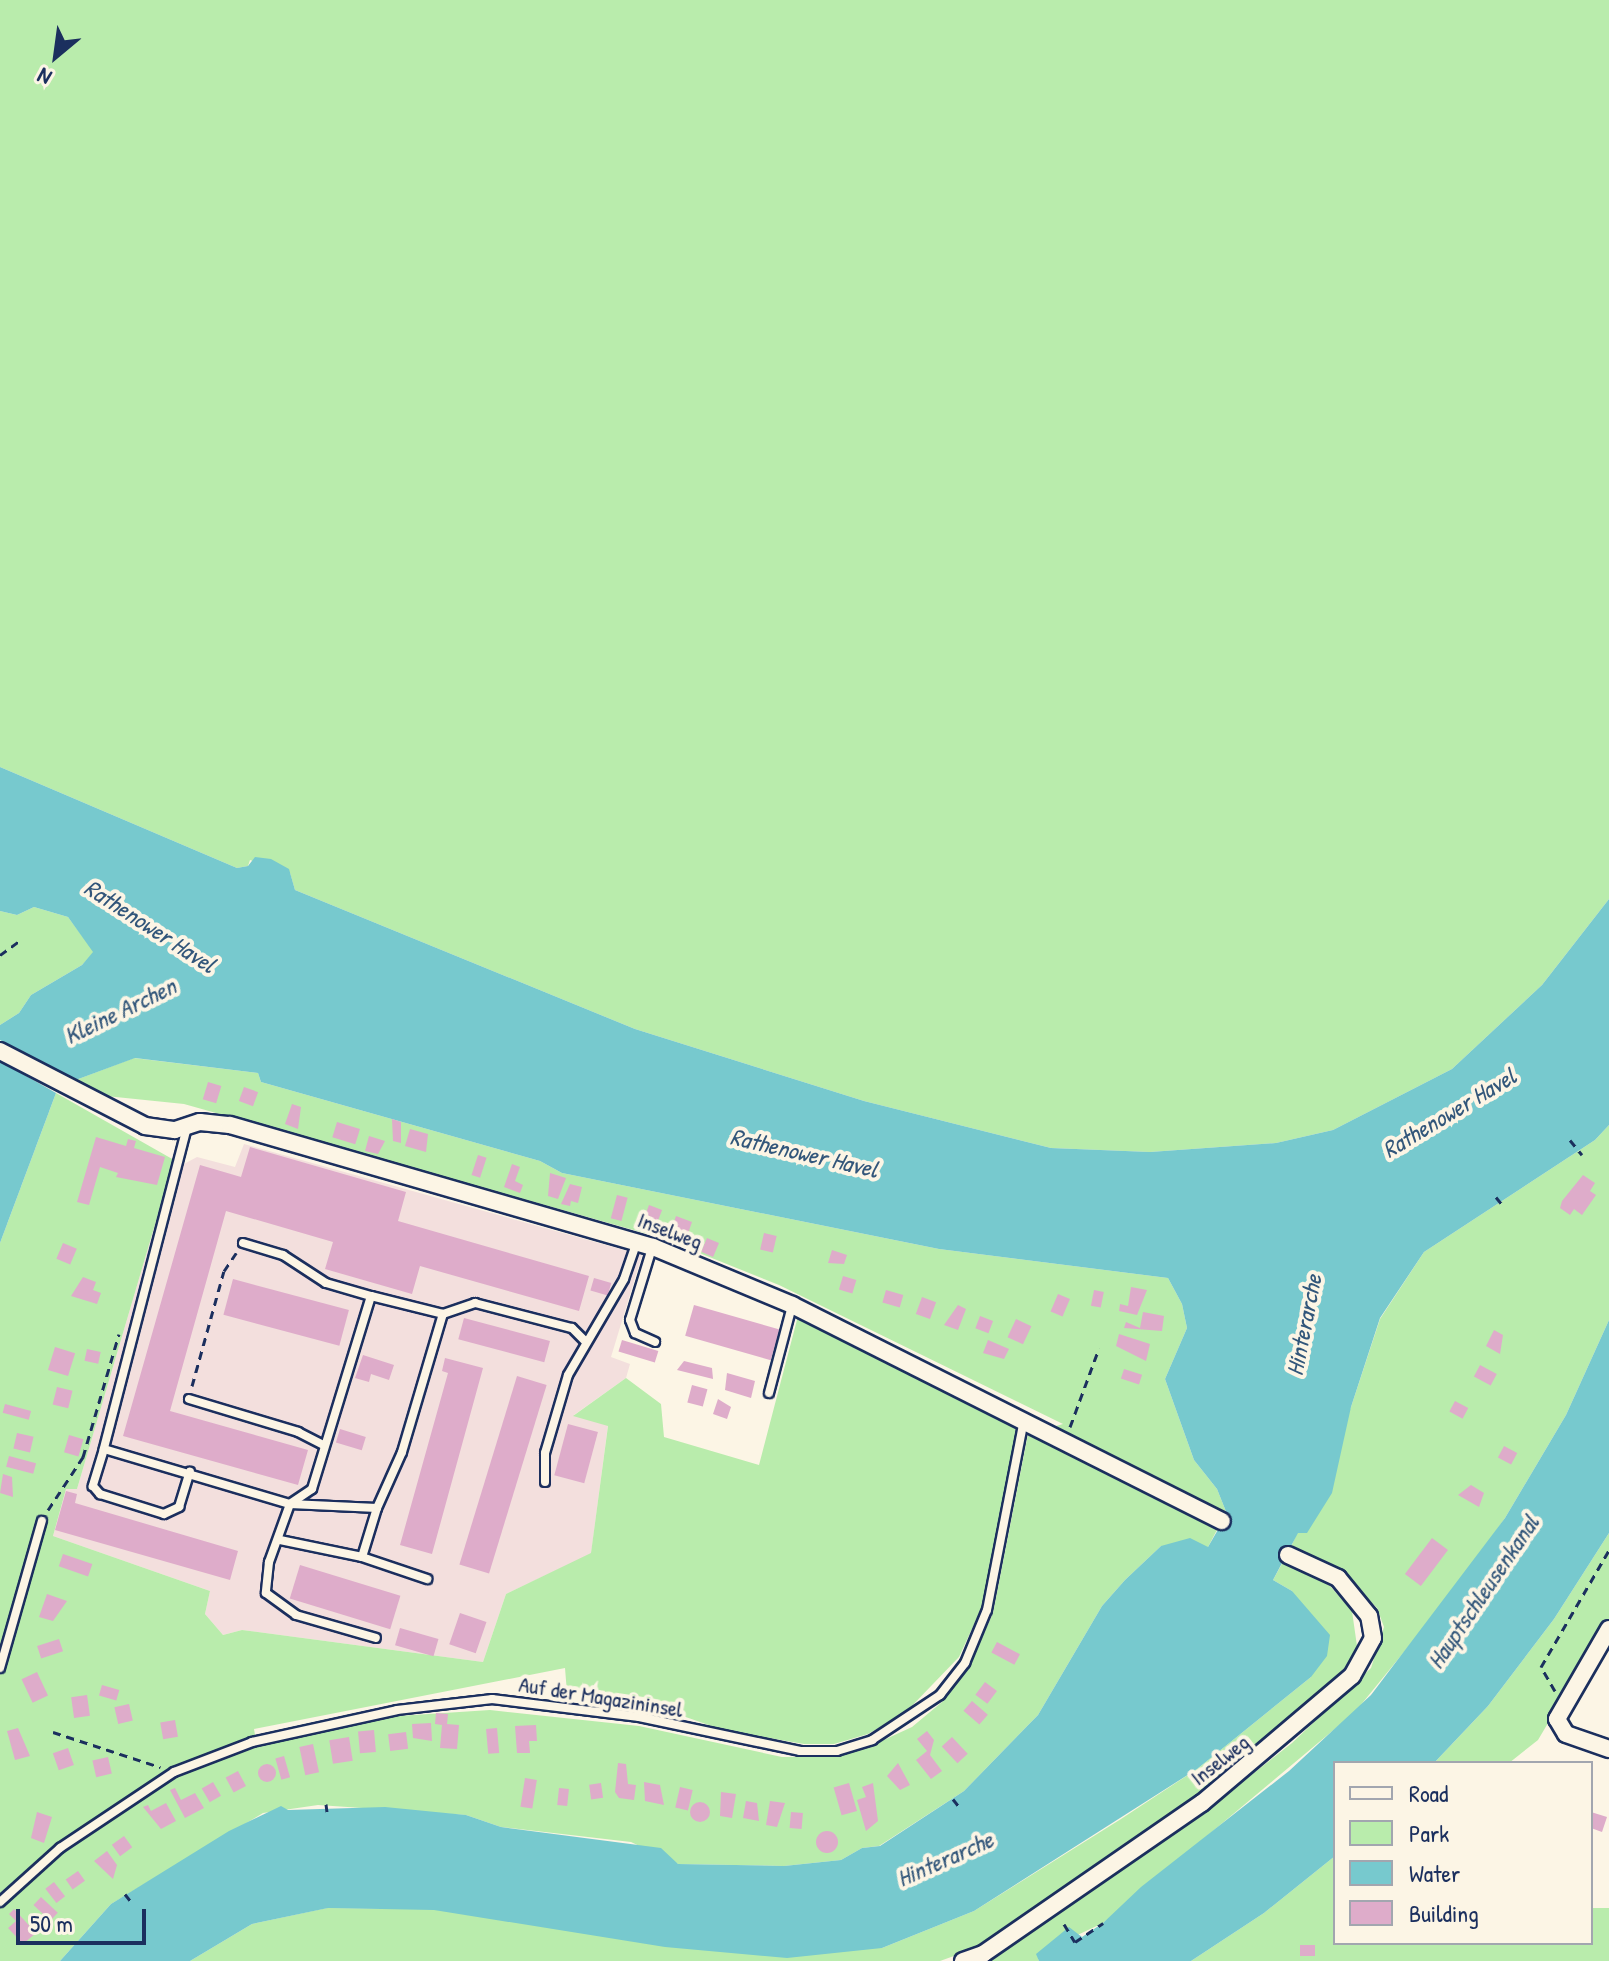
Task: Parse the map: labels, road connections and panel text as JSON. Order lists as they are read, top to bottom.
{
  "streets": {
    "street": ["Inselweg"],
    "lane": ["Auf der Magazininsel"]
  },
  "crossings": [
    ["Inselweg", "Auf der Magazininsel"]
  ],
  "water": [
    "Rathenower Havel",
    "Kleine Archen",
    "Hinterarche",
    "Hauptschleusenkanal"
  ],
  "legend": [
    "Road",
    "Park",
    "Water",
    "Building"
  ],
  "scale_bar": "50 m",
  "north": "bottom left"
}
